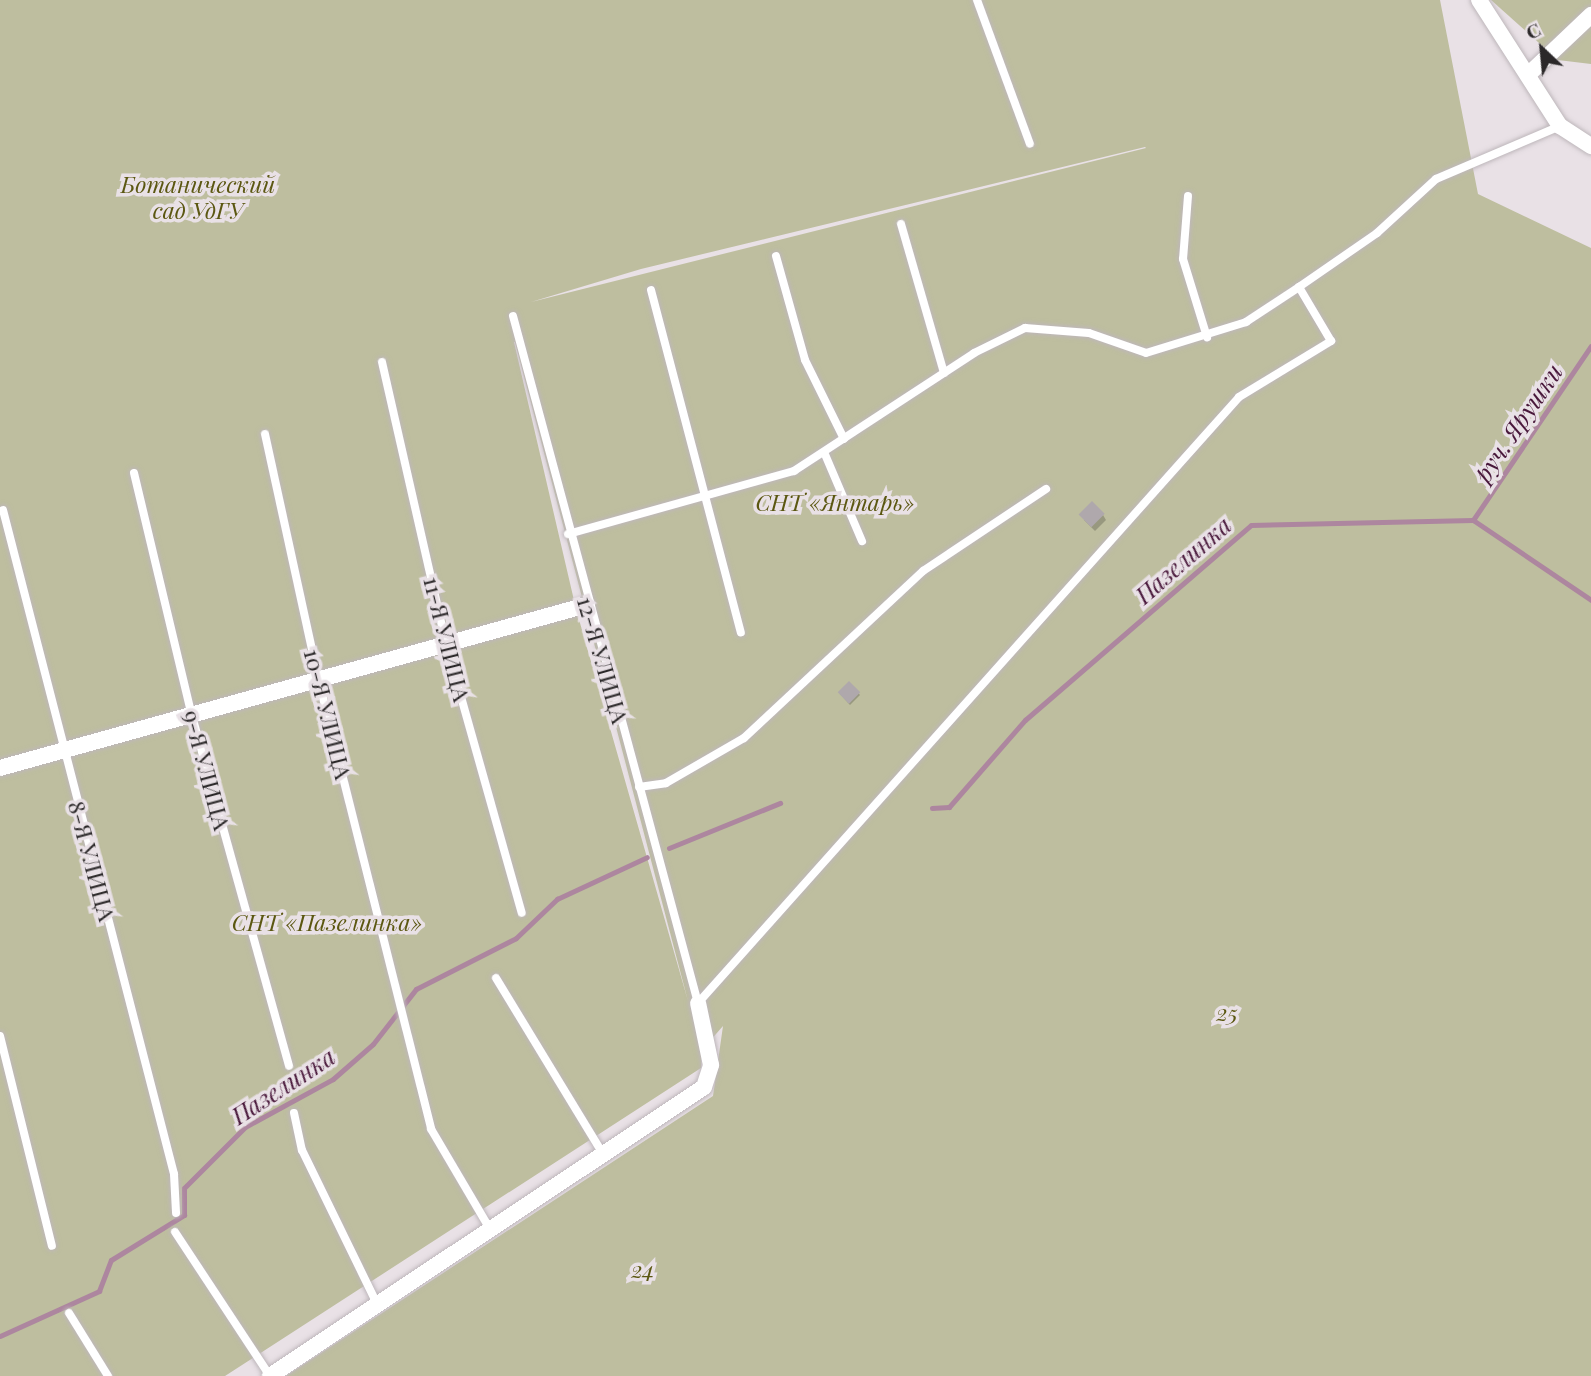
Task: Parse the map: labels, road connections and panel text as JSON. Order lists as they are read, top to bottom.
{
  "streets": {
    "lane": [
      "11-Я УЛИЦА",
      "12-Я УЛИЦА",
      "10-Я УЛИЦА",
      "9-Я УЛИЦА",
      "8-Я УЛИЦА"
    ]
  },
  "water": ["руч. Ярушки", "Пазелинка"],
  "parks": [
    "Ботанический сад УдГУ",
    "СНТ «Янтарь»",
    "СНТ «Пазелинка»",
    "25",
    "24"
  ],
  "north": "top left"
}
